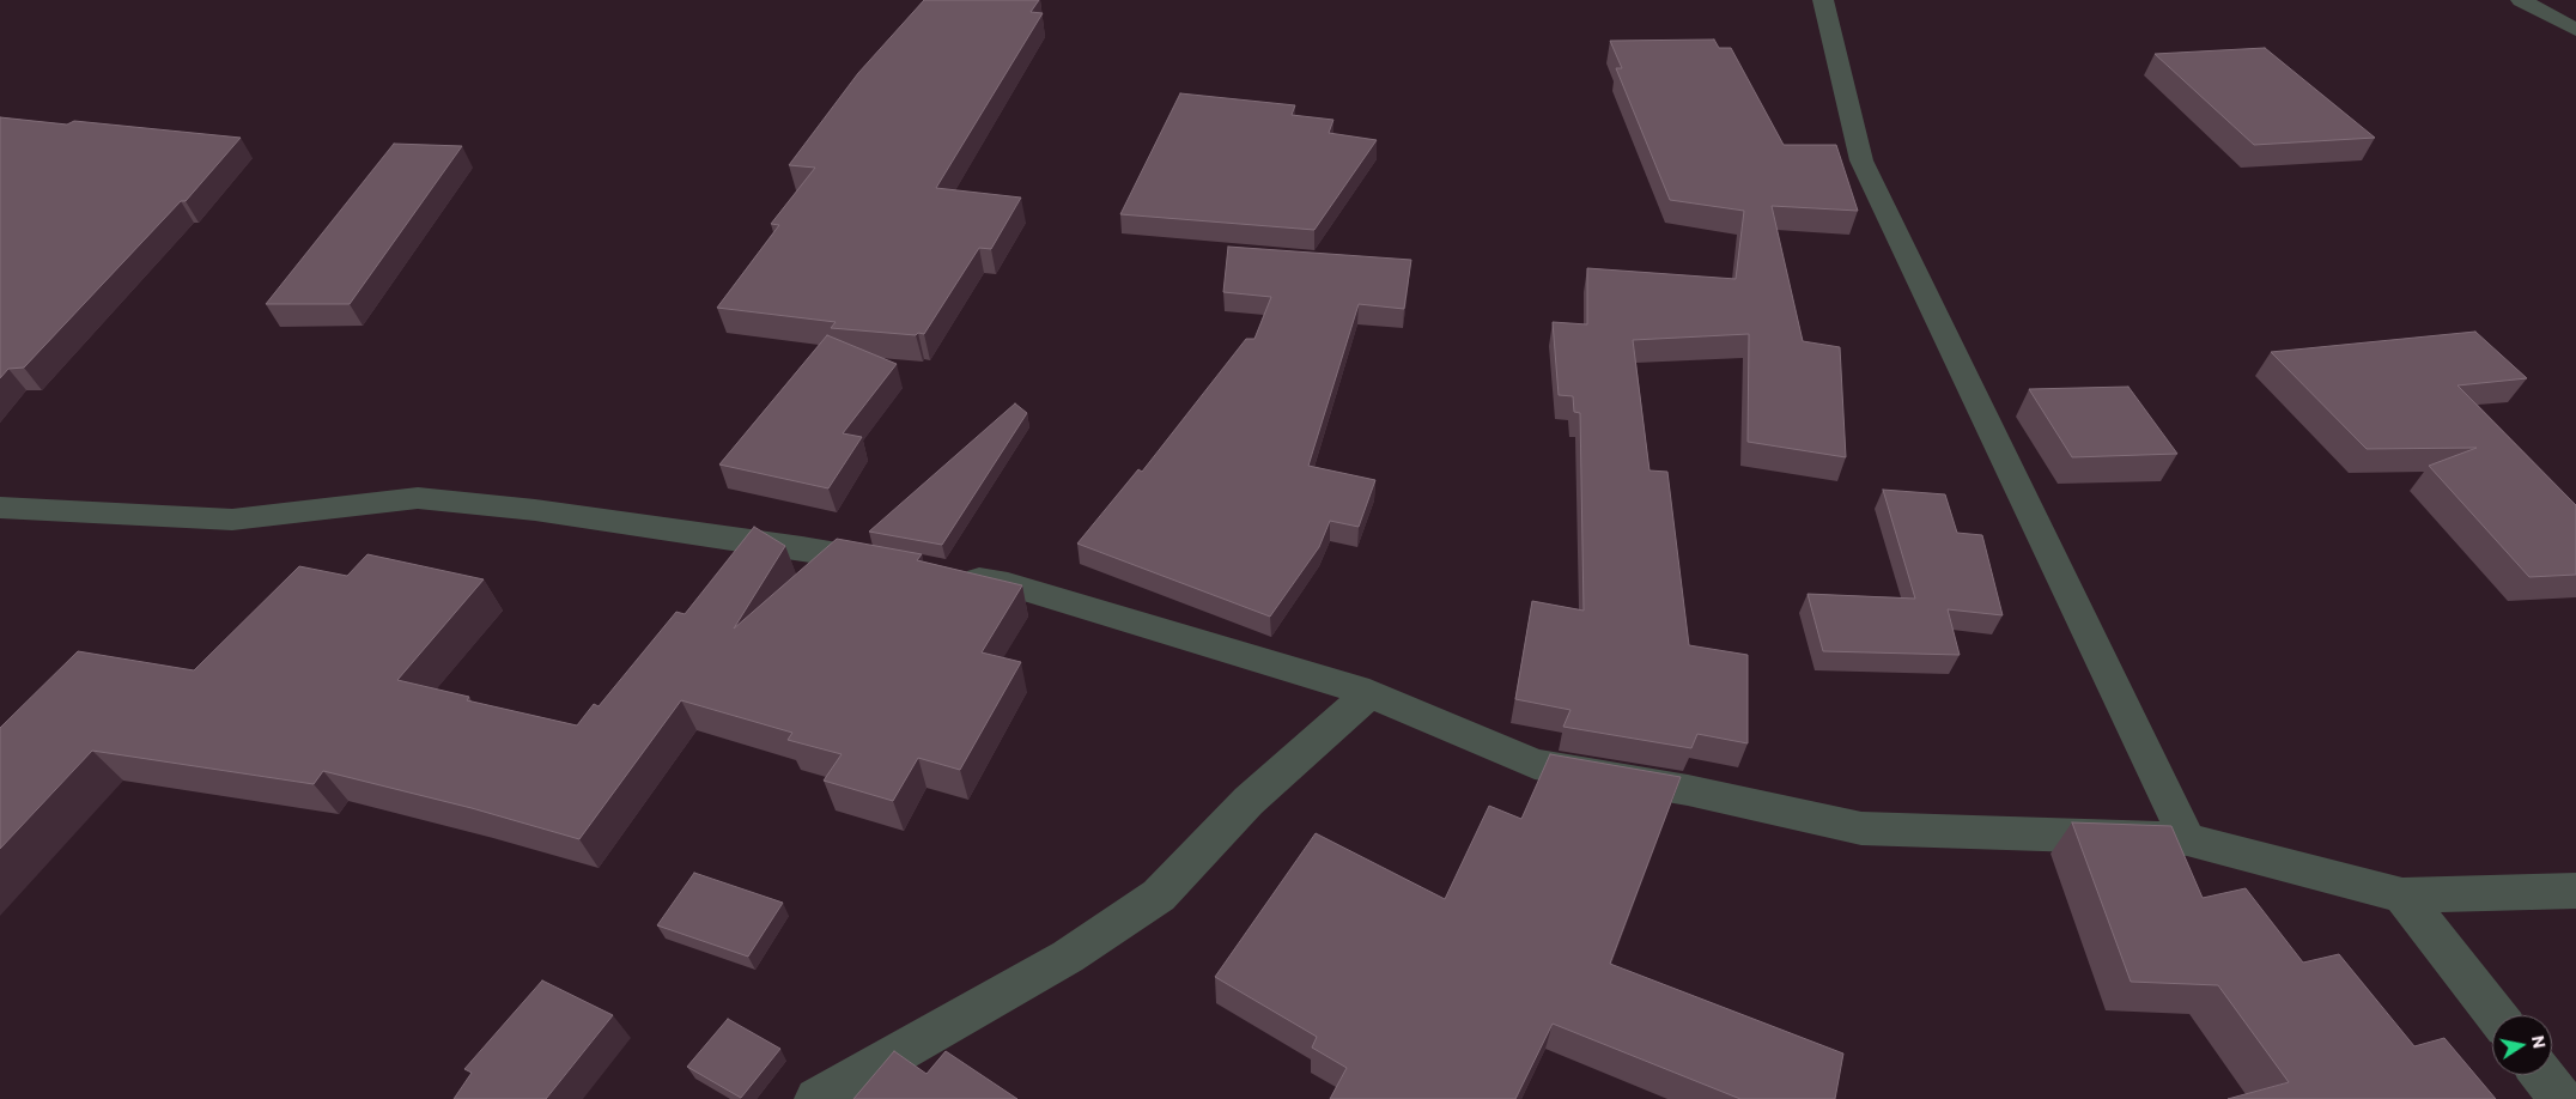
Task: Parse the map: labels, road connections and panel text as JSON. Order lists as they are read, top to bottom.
{
  "north": "right"
}
